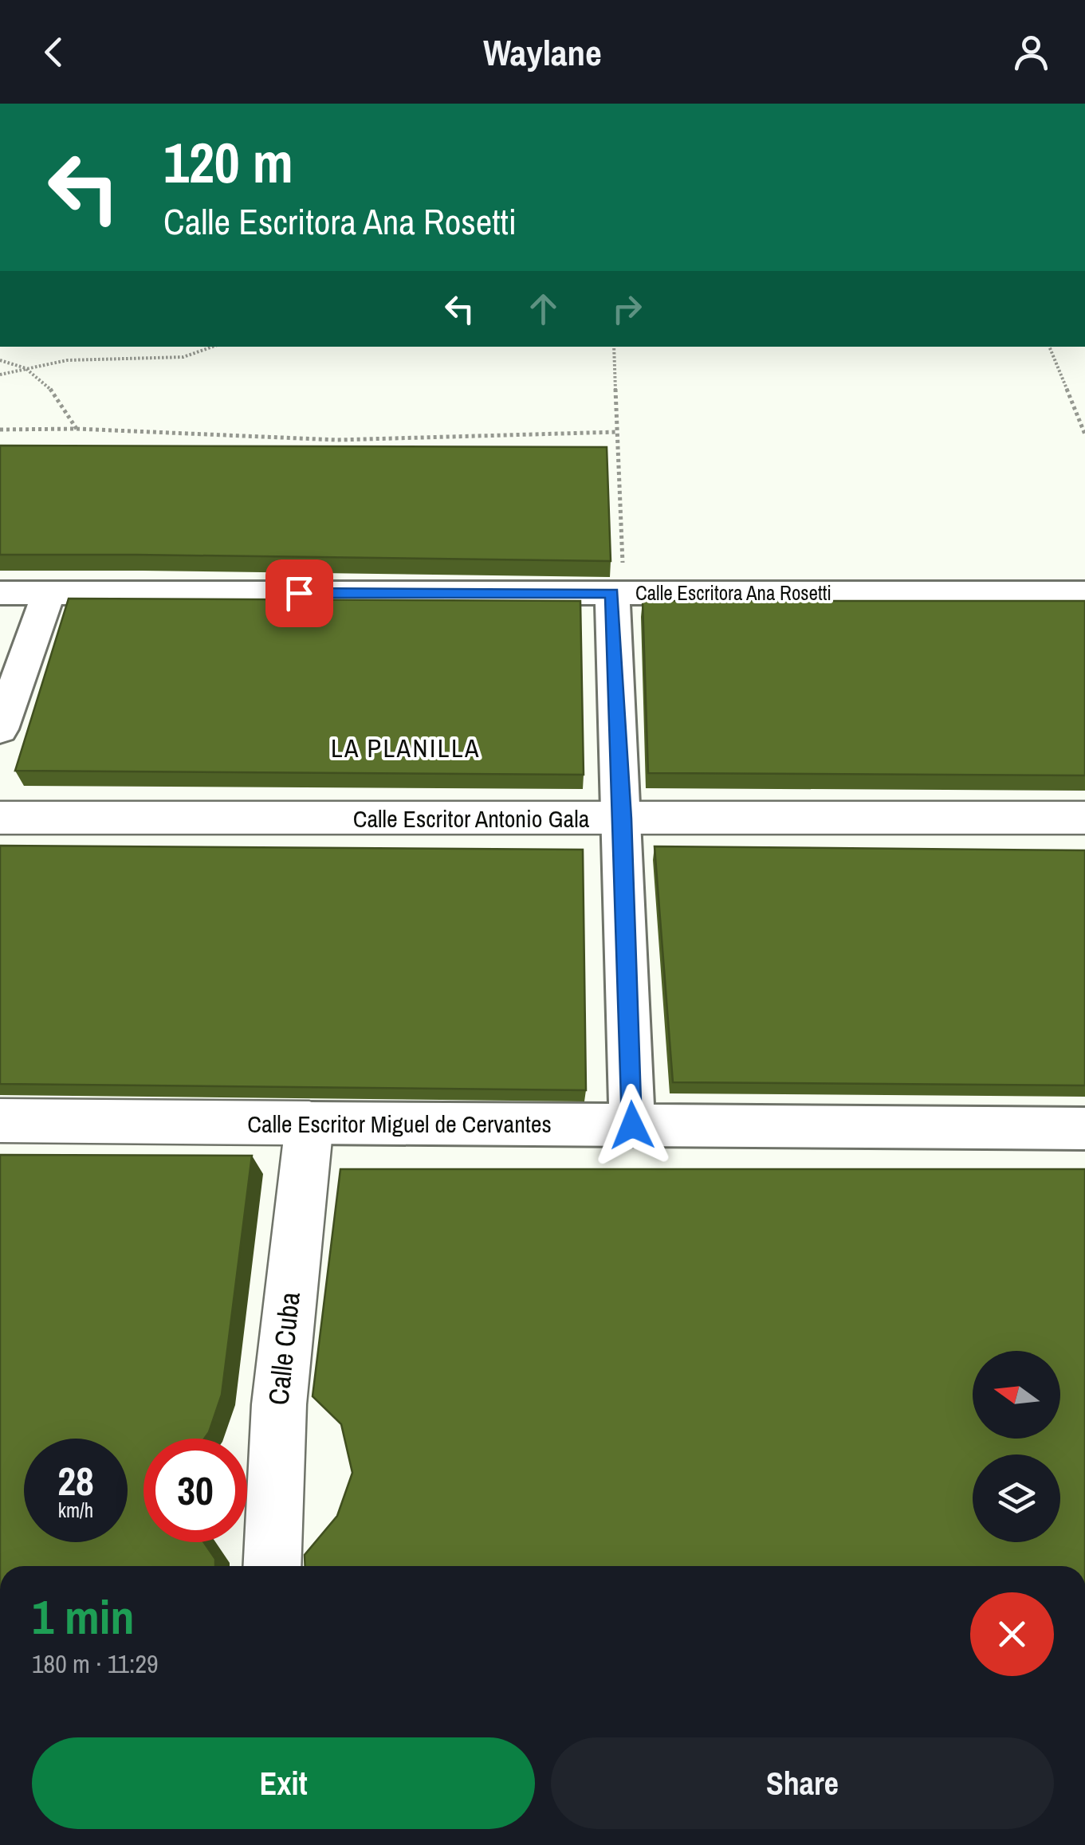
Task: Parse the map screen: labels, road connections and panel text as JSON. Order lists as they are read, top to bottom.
{
  "streets": {
    "street": [
      "Calle Escritora Ana Rosetti",
      "Calle Escritor Antonio Gala",
      "Calle Escritor Miguel de Cervantes",
      "Calle Cuba"
    ]
  },
  "crossings": [
    ["Calle Escritor Miguel de Cervantes", "Calle Cuba"]
  ],
  "districts": ["LA PLANILLA"],
  "north": "left",
  "page": {
    "header": "Waylane",
    "turn": ["120 m", "Calle Escritora Ana Rosetti"],
    "speed": "28 km/h",
    "limit": "30",
    "heading": ["1 min", "180 m · 11:29"],
    "buttons": ["Exit", "Share"]
  }
}
